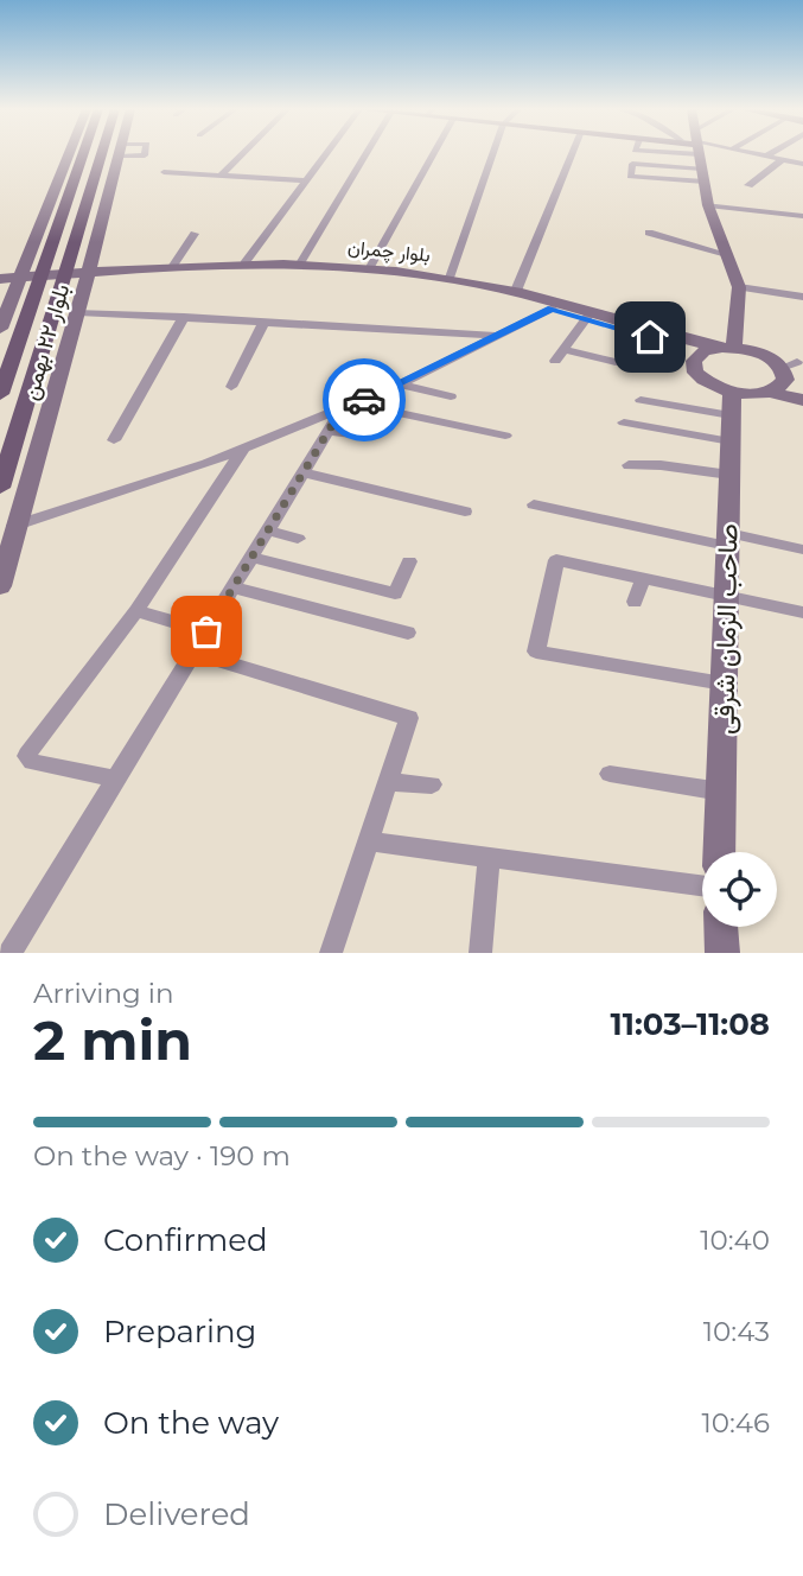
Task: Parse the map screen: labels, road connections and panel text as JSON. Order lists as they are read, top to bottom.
{
  "streets": {
    "main road": ["بلوار چمران", "بلوار ۲۲ بهمن", "صاحب الزمان شرقی"]
  },
  "crossings": [
    ["بلوار چمران", "بلوار ۲۲ بهمن"]
  ],
  "page": {
    "heading": ["2 min", "Arriving in", "11:03–11:08"],
    "bar": "On the way · 190 m",
    "list": [
      ["Confirmed", "10:40"],
      ["Preparing", "10:43"],
      ["On the way", "10:46"],
      "Delivered"
    ]
  }
}
